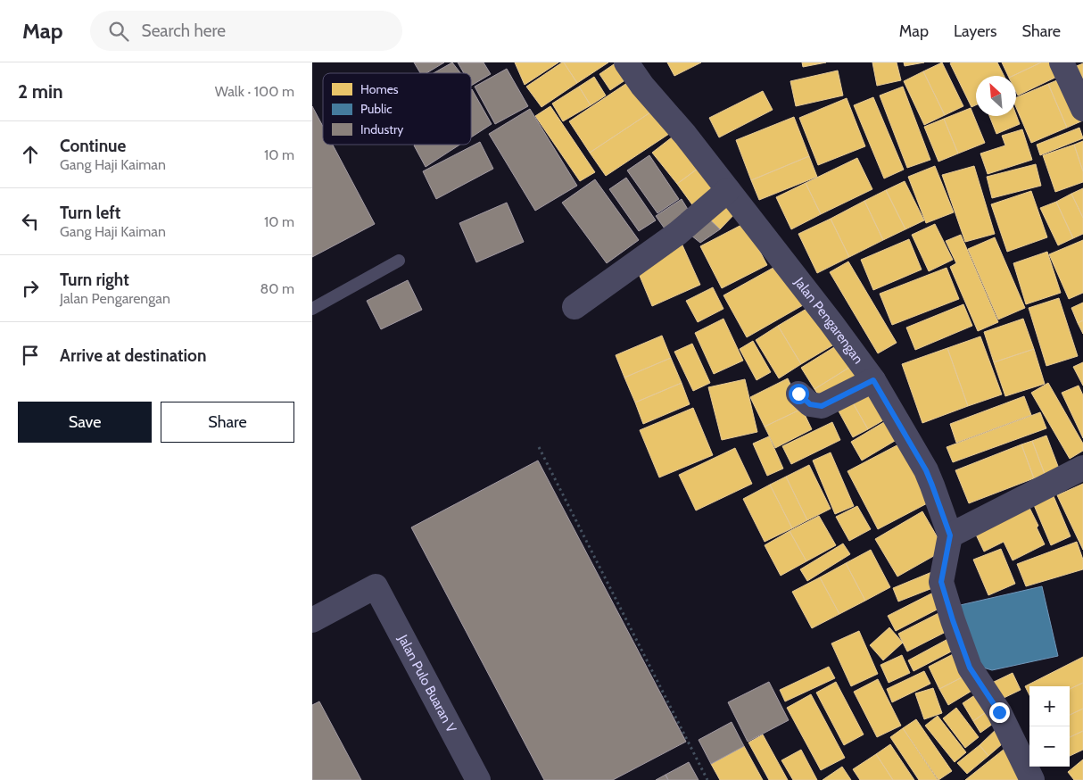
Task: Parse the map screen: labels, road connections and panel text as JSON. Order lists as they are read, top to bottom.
{
  "streets": {
    "street": ["Jalan Pengarengan", "Jalan Pulo Buaran V"]
  },
  "legend": ["Homes", "Public", "Industry"],
  "north": "top left",
  "page": {
    "header": "Map",
    "search": "Search here",
    "nav": ["Map", "Layers", "Share"],
    "heading": ["2 min", "Walk · 100 m"],
    "list": [
      ["Continue", "Gang Haji Kaiman", "10 m"],
      ["Turn left", "Gang Haji Kaiman", "10 m"],
      ["Turn right", "Jalan Pengarengan", "80 m"],
      "Arrive at destination"
    ],
    "buttons": ["Save", "Share"],
    "map_buttons": ["+", "−"]
  }
}
